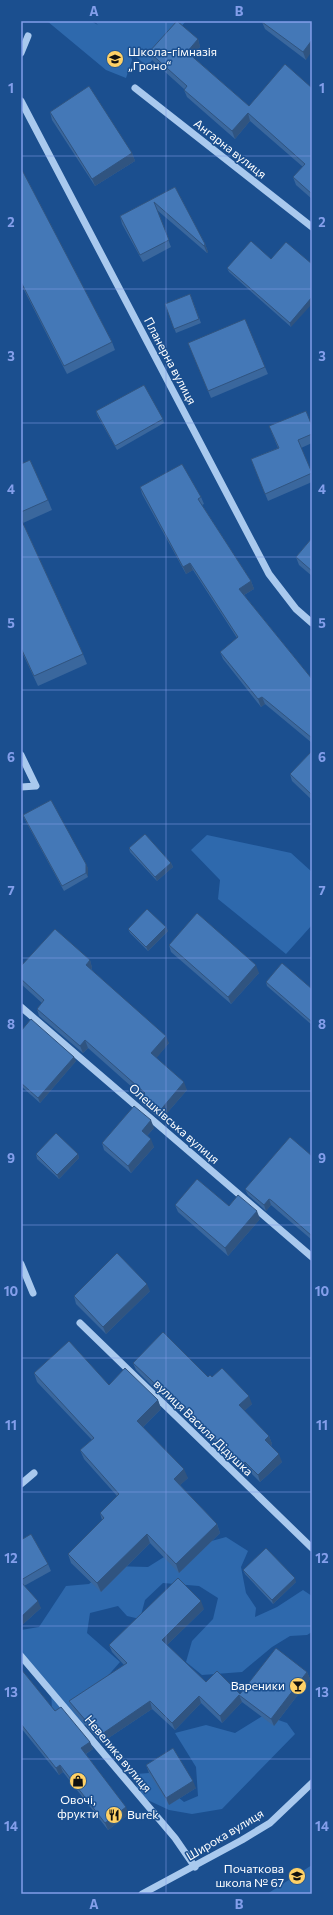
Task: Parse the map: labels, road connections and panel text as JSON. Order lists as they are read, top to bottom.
{
  "streets": {
    "street": [
      "Ангарна вулиця",
      "Планерна вулиця",
      "Олешківська вулиця",
      "вулиця Василя Дідушка",
      "Невелика вулиця",
      "Широка вулиця"
    ]
  },
  "crossings": [
    ["Невелика вулиця", "Широка вулиця"]
  ],
  "places": {
    "school or university": ["Школа-гімназія „Гроно“", "Початкова школа № 67"],
    "bar": ["Вареники"],
    "shop": ["Овочі, фрукти"],
    "restaurant": ["Burek"]
  },
  "grid": {
    "columns": ["A", "B"],
    "rows": [
      "1",
      "2",
      "3",
      "4",
      "5",
      "6",
      "7",
      "8",
      "9",
      "10",
      "11",
      "12",
      "13",
      "14"
    ]
  }
}
